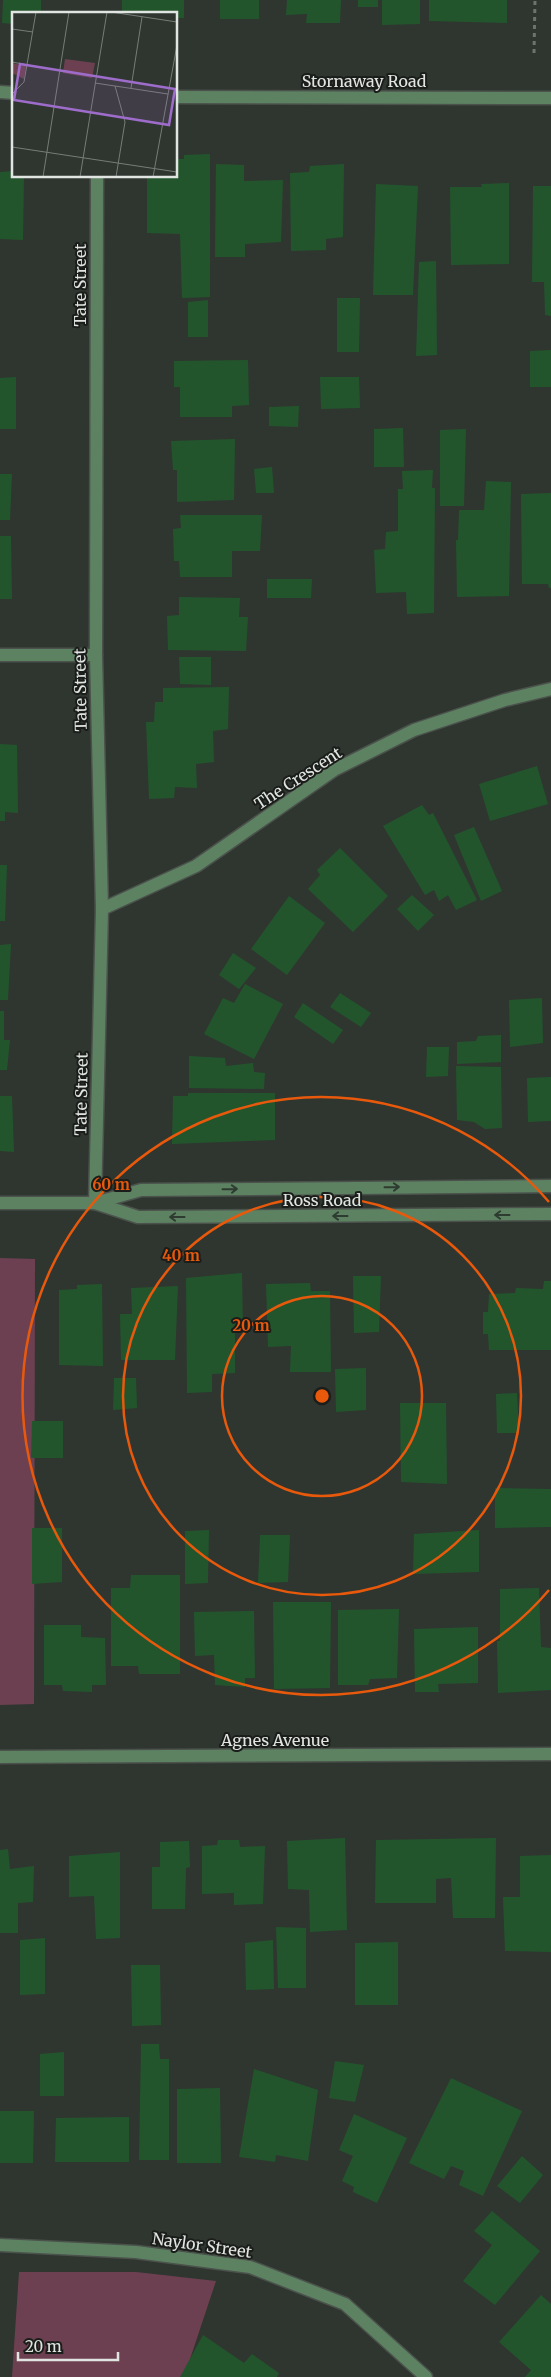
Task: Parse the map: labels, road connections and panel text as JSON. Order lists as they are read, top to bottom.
{
  "streets": {
    "street": [
      "Stornaway Road",
      "Tate Street",
      "The Crescent",
      "Ross Road",
      "Agnes Avenue",
      "Naylor Street"
    ]
  },
  "crossings": [
    ["Tate Street", "The Crescent"],
    ["Tate Street", "Ross Road"]
  ],
  "scale_bar": "20 m",
  "rings": ["60 m", "40 m", "20 m"]
}
